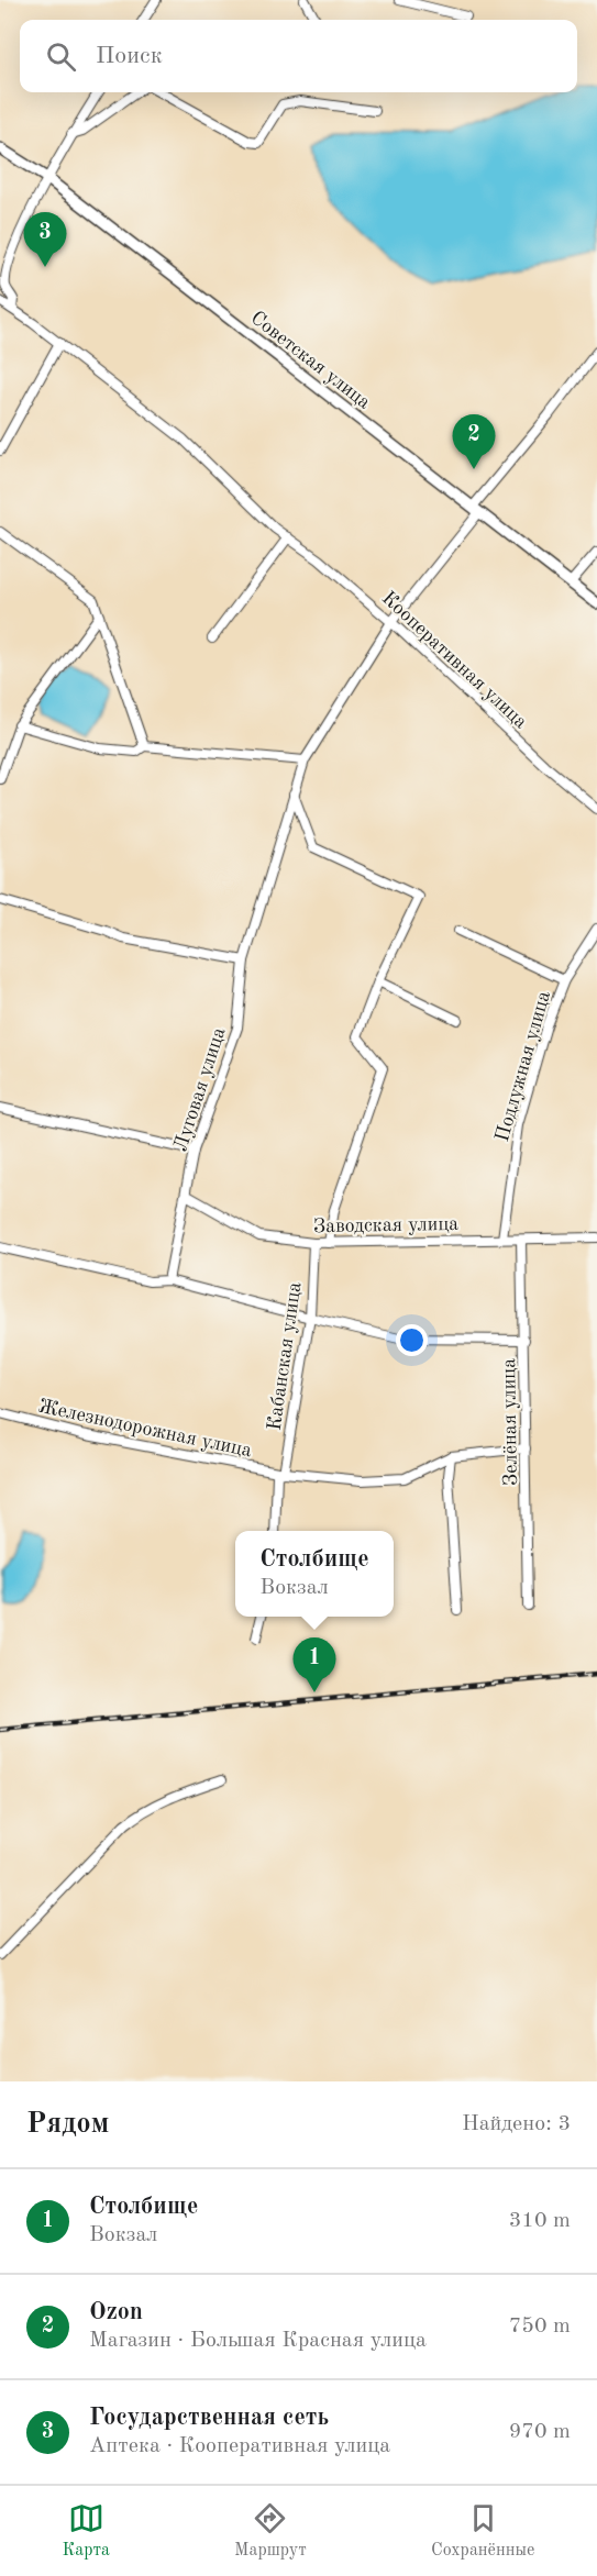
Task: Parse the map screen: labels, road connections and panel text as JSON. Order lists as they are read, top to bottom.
{
  "streets": {
    "street": [
      "Советская улица",
      "Кооперативная улица",
      "Подлужная улица",
      "Луговая улица",
      "Заводская улица",
      "Кабанская улица",
      "Зелёная улица",
      "Железнодорожная улица"
    ]
  },
  "crossings": [
    ["Советская улица", "Луговая улица"],
    ["Кооперативная улица", "Луговая улица"],
    ["Подлужная улица", "Заводская улица"],
    ["Луговая улица", "Заводская улица"],
    ["Заводская улица", "Кабанская улица"],
    ["Заводская улица", "Зелёная улица"],
    ["Кабанская улица", "Железнодорожная улица"]
  ],
  "page": {
    "search": "Поиск",
    "pins": ["3", "2", "1"],
    "popup": ["Столбище", "Вокзал"],
    "heading": ["Рядом", "Найдено: 3"],
    "list": [
      {
        "mark": "1",
        "name": "Столбище",
        "note": "Вокзал",
        "value": "310 m"
      },
      {
        "mark": "2",
        "name": "Ozon",
        "note": "Магазин · Большая Красная улица",
        "value": "750 m"
      },
      {
        "mark": "3",
        "name": "Государственная сеть",
        "note": "Аптека · Кооперативная улица",
        "value": "970 m"
      }
    ],
    "nav": ["Карта", "Маршрут", "Сохранённые"]
  }
}
